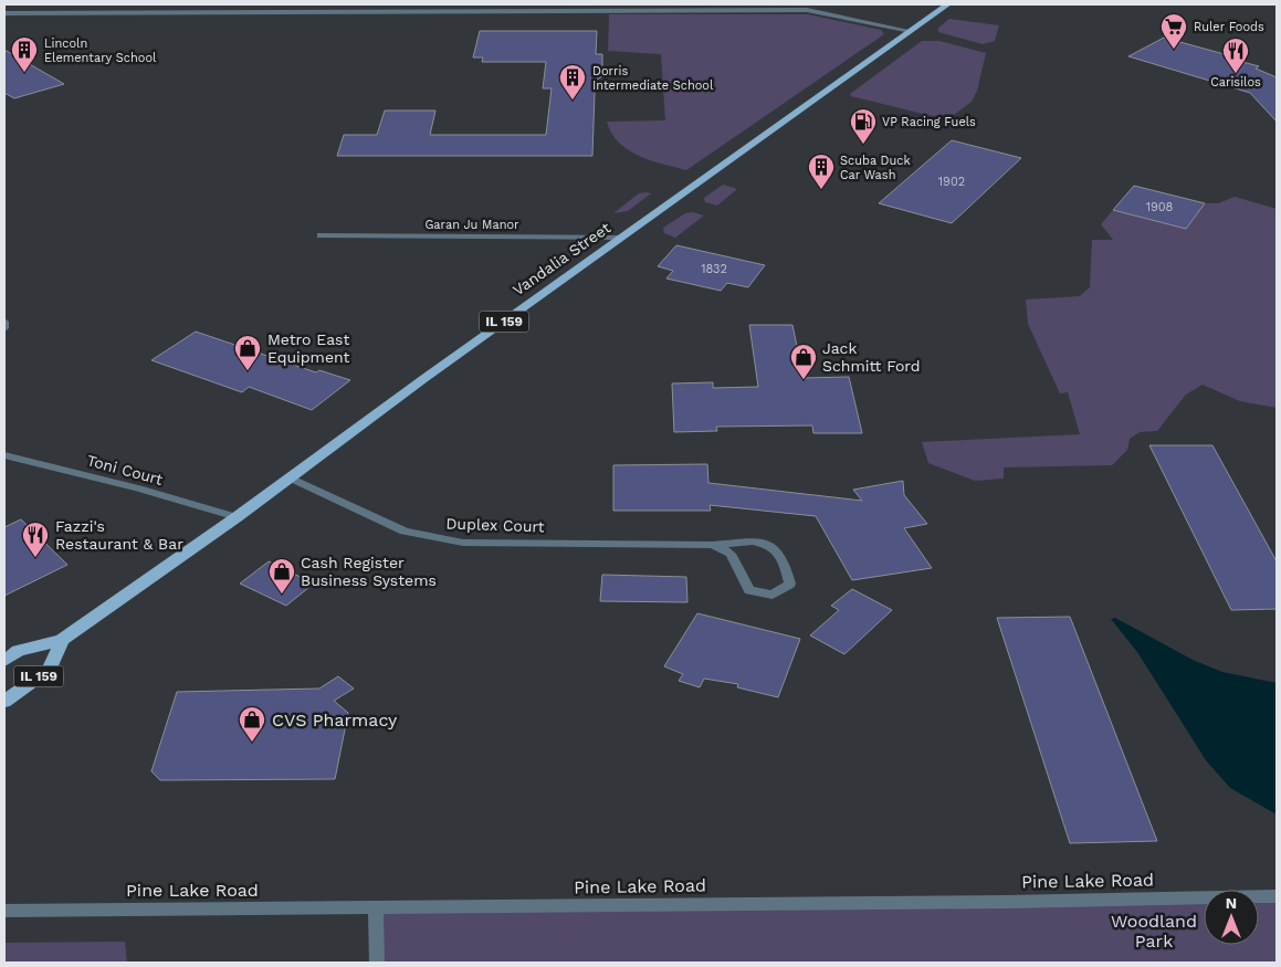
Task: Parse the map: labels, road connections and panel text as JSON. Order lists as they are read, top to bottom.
{
  "streets": {
    "main road": ["Vandalia Street", "IL 159"],
    "street": [
      "Garan Ju Manor",
      "Toni Court",
      "Duplex Court",
      "Pine Lake Road"
    ]
  },
  "crossings": [
    ["Garan Ju Manor", "Vandalia Street"],
    ["Vandalia Street", "IL 159"],
    ["Vandalia Street", "Toni Court"],
    ["Vandalia Street", "Duplex Court"]
  ],
  "parks": ["Woodland Park"],
  "places": {
    "supermarket": ["Ruler Foods"],
    "building": ["Lincoln Elementary School", "Dorris Intermediate School", "Scuba Duck Car Wash"],
    "restaurant": ["Carisilos", "Fazzi's Restaurant & Bar"],
    "fuel station": ["VP Racing Fuels"],
    "shop": [
      "Metro East Equipment",
      "Jack Schmitt Ford",
      "Cash Register Business Systems",
      "CVS Pharmacy"
    ]
  },
  "house_numbers": ["1902", "1908", "1832"],
  "north": "top"
}
